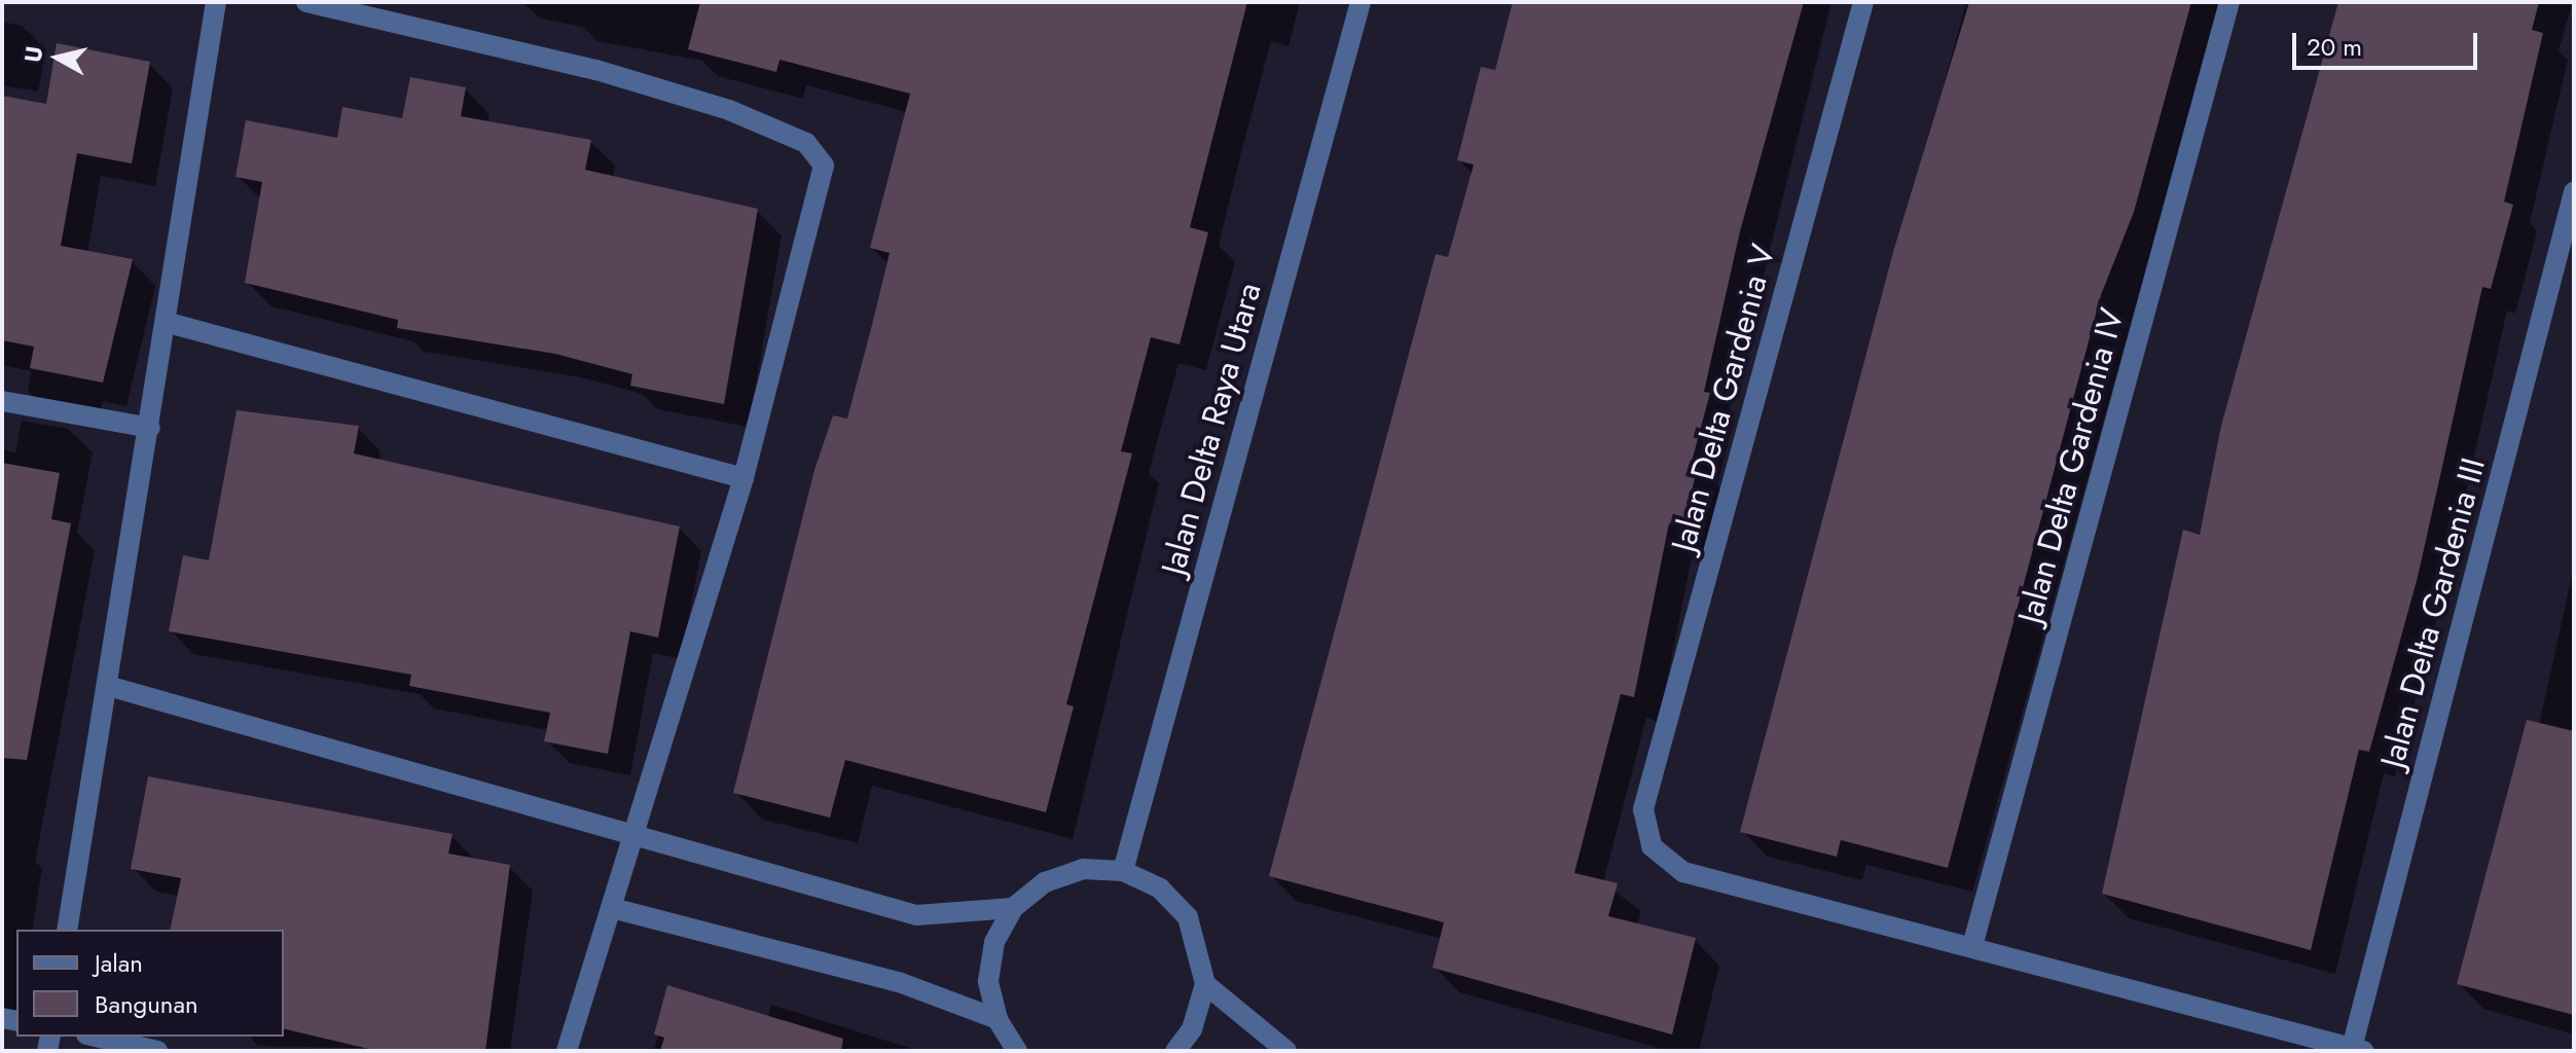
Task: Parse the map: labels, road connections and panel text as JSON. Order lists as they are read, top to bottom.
{
  "streets": {
    "street": [
      "Jalan Delta Gardenia V",
      "Jalan Delta Raya Utara",
      "Jalan Delta Gardenia IV",
      "Jalan Delta Gardenia III"
    ]
  },
  "crossings": [
    ["Jalan Delta Gardenia V", "Jalan Delta Gardenia IV"]
  ],
  "legend": ["Jalan", "Bangunan"],
  "scale_bar": "20 m",
  "north": "left"
}
